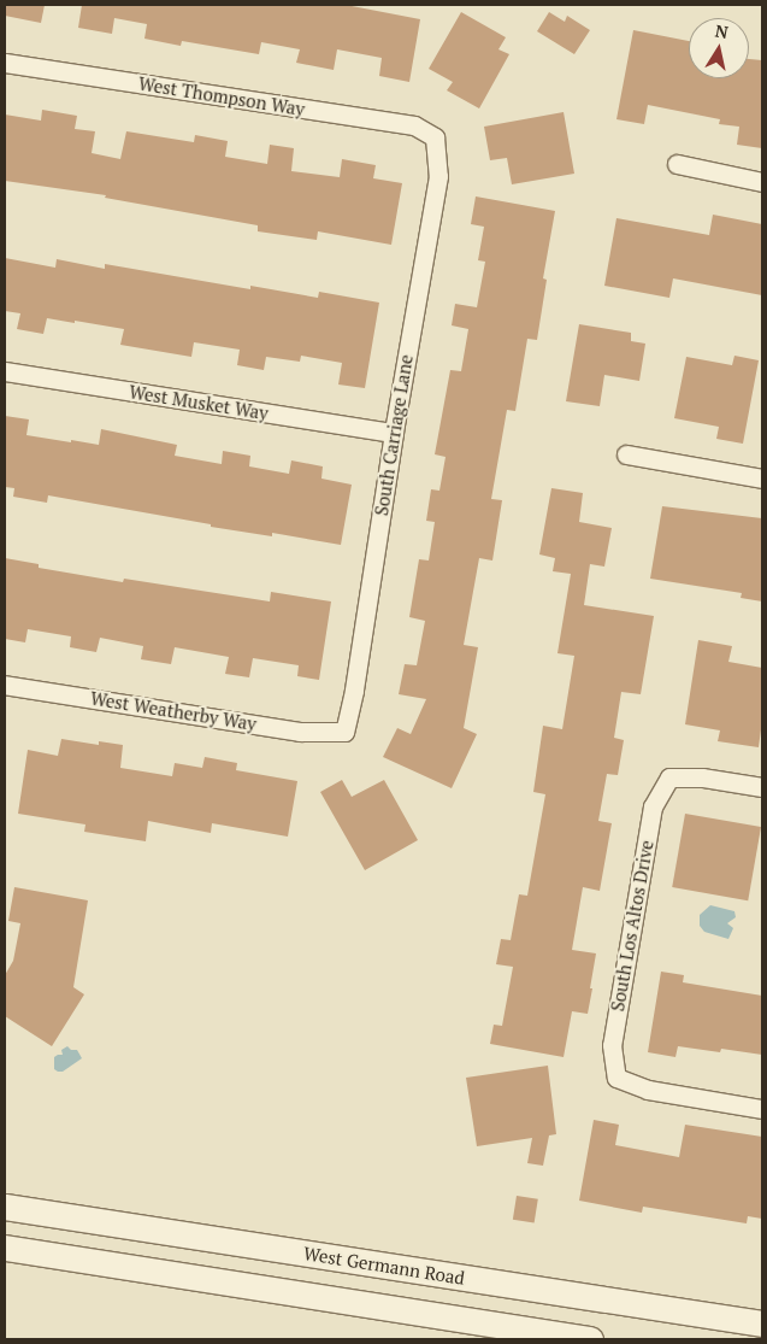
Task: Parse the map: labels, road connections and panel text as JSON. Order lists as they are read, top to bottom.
{
  "streets": {
    "main road": ["West Germann Road"],
    "street": [
      "West Thompson Way",
      "West Musket Way",
      "South Carriage Lane",
      "West Weatherby Way",
      "South Los Altos Drive"
    ]
  },
  "crossings": [
    ["West Thompson Way", "South Carriage Lane"],
    ["West Musket Way", "South Carriage Lane"],
    ["South Carriage Lane", "West Weatherby Way"]
  ],
  "north": "top"
}
